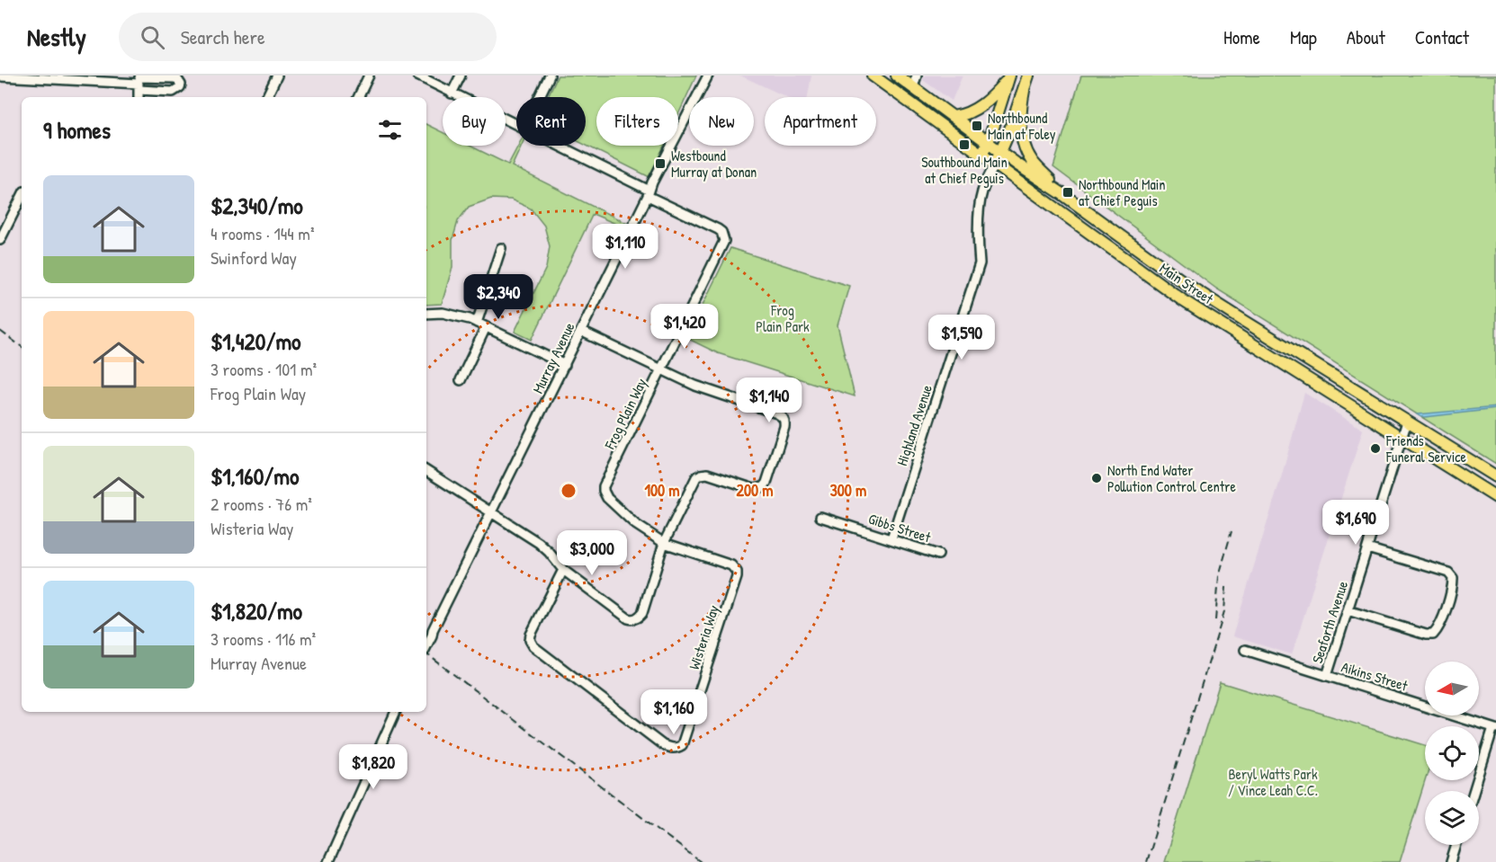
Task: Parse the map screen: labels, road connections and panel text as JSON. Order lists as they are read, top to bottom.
{
  "streets": {
    "main road": ["Main Street"],
    "street": [
      "Murray Avenue",
      "Frog Plain Way",
      "Highland Avenue",
      "Gibbs Street",
      "Seaforth Avenue",
      "Wisteria Way",
      "Aikins Street"
    ]
  },
  "crossings": [
    ["Main Street", "Highland Avenue"],
    ["Main Street", "Seaforth Avenue"],
    ["Murray Avenue", "Frog Plain Way"],
    ["Frog Plain Way", "Wisteria Way"],
    ["Highland Avenue", "Gibbs Street"],
    ["Seaforth Avenue", "Aikins Street"]
  ],
  "parks": ["Frog Plain Park", "Beryl Watts Park / Vince Leah C.C."],
  "places": {
    "transit": [
      "Northbound Main at Foley",
      "Southbound Main at Chief Peguis",
      "Westbound Murray at Donan",
      "Northbound Main at Chief Peguis"
    ],
    "other": ["Friends Funeral Service", "North End Water Pollution Control Centre"]
  },
  "north": "left",
  "page": {
    "header": "Nestly",
    "search": "Search here",
    "nav": [
      "Home",
      "Map",
      "About",
      "Contact"
    ],
    "chip": [
      "Buy",
      "Rent",
      "Filters",
      "New",
      "Apartment"
    ],
    "heading": "9 homes",
    "list": [
      {
        "name": "$2,340/mo",
        "note": "4 rooms · 144 m² · Swinford Way"
      },
      {
        "name": "$1,420/mo",
        "note": "3 rooms · 101 m² · Frog Plain Way"
      },
      {
        "name": "$1,160/mo",
        "note": "2 rooms · 76 m² · Wisteria Way"
      },
      {
        "name": "$1,820/mo",
        "note": "3 rooms · 116 m² · Murray Avenue"
      }
    ],
    "price": [
      "$1,110",
      "$2,340",
      "$1,420",
      "$1,590",
      "$1,140",
      "$1,690",
      "$3,000",
      "$1,160",
      "$1,820"
    ]
  },
  "rings": ["100 m", "200 m", "300 m"]
}
